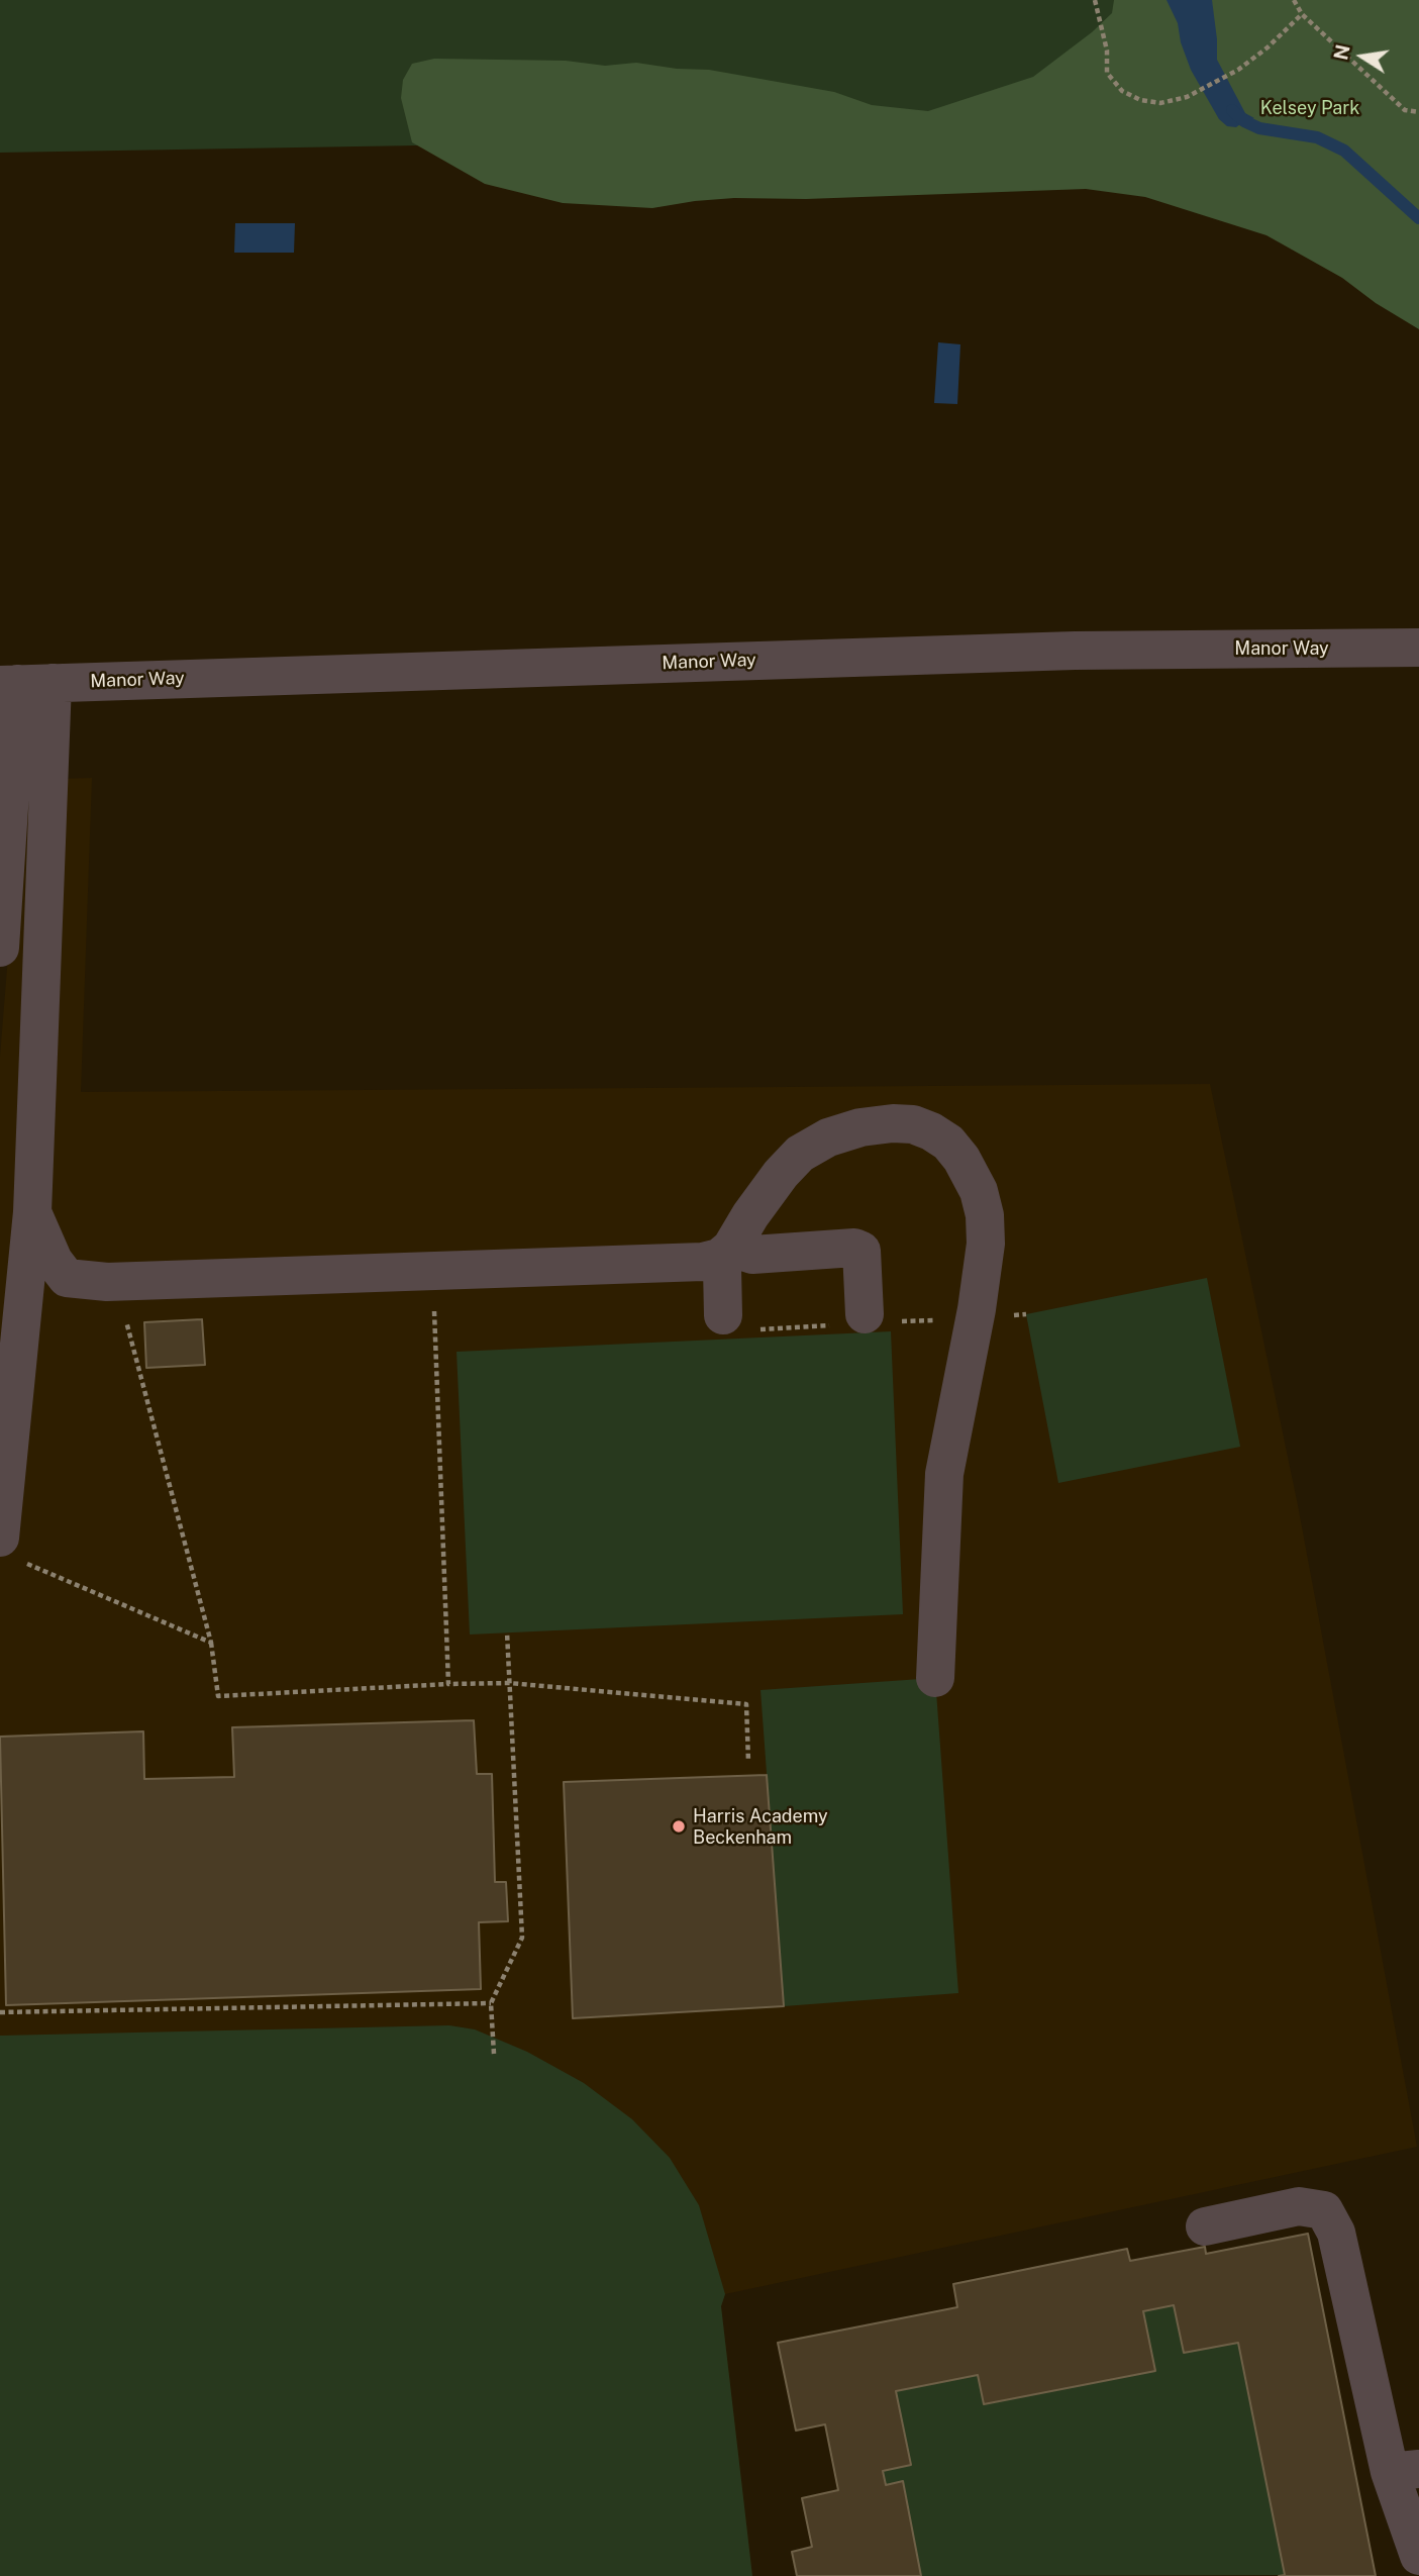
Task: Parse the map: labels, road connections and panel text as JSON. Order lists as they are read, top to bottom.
{
  "streets": {
    "street": ["Manor Way"]
  },
  "parks": ["Kelsey Park"],
  "places": ["Harris Academy Beckenham"],
  "north": "left"
}
